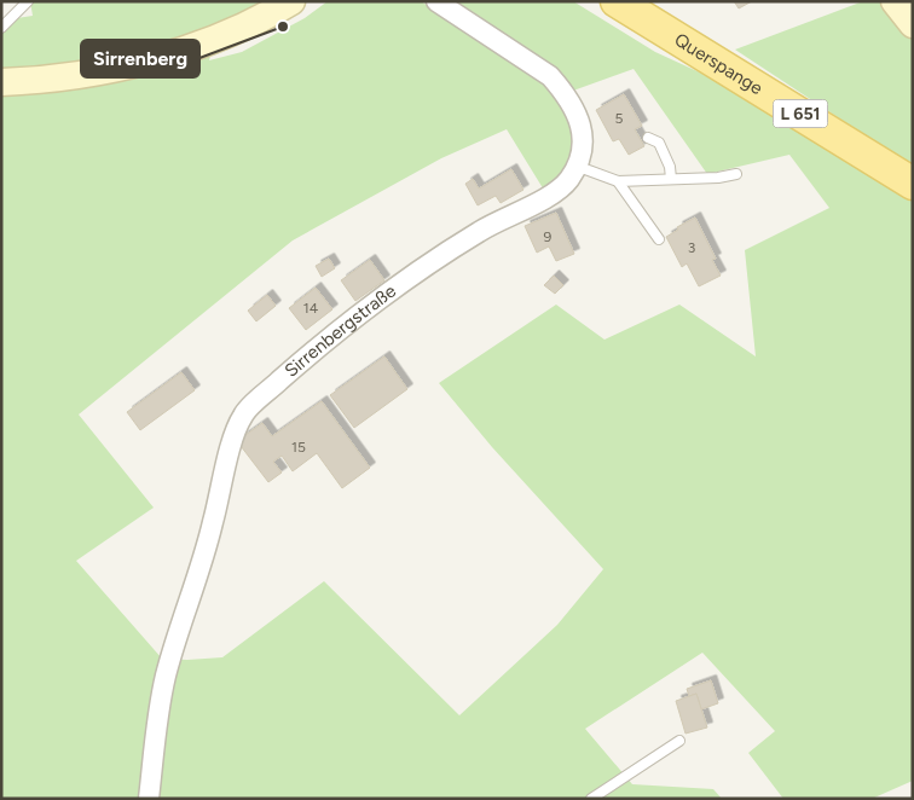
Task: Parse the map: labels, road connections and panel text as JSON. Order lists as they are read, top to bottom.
{
  "streets": {
    "main road": ["Querspange", "L 651"],
    "street": ["Sirrenbergstraße"]
  },
  "places": ["Sirrenberg"],
  "house_numbers": [
    "5",
    "9",
    "3",
    "14",
    "15"
  ]
}
